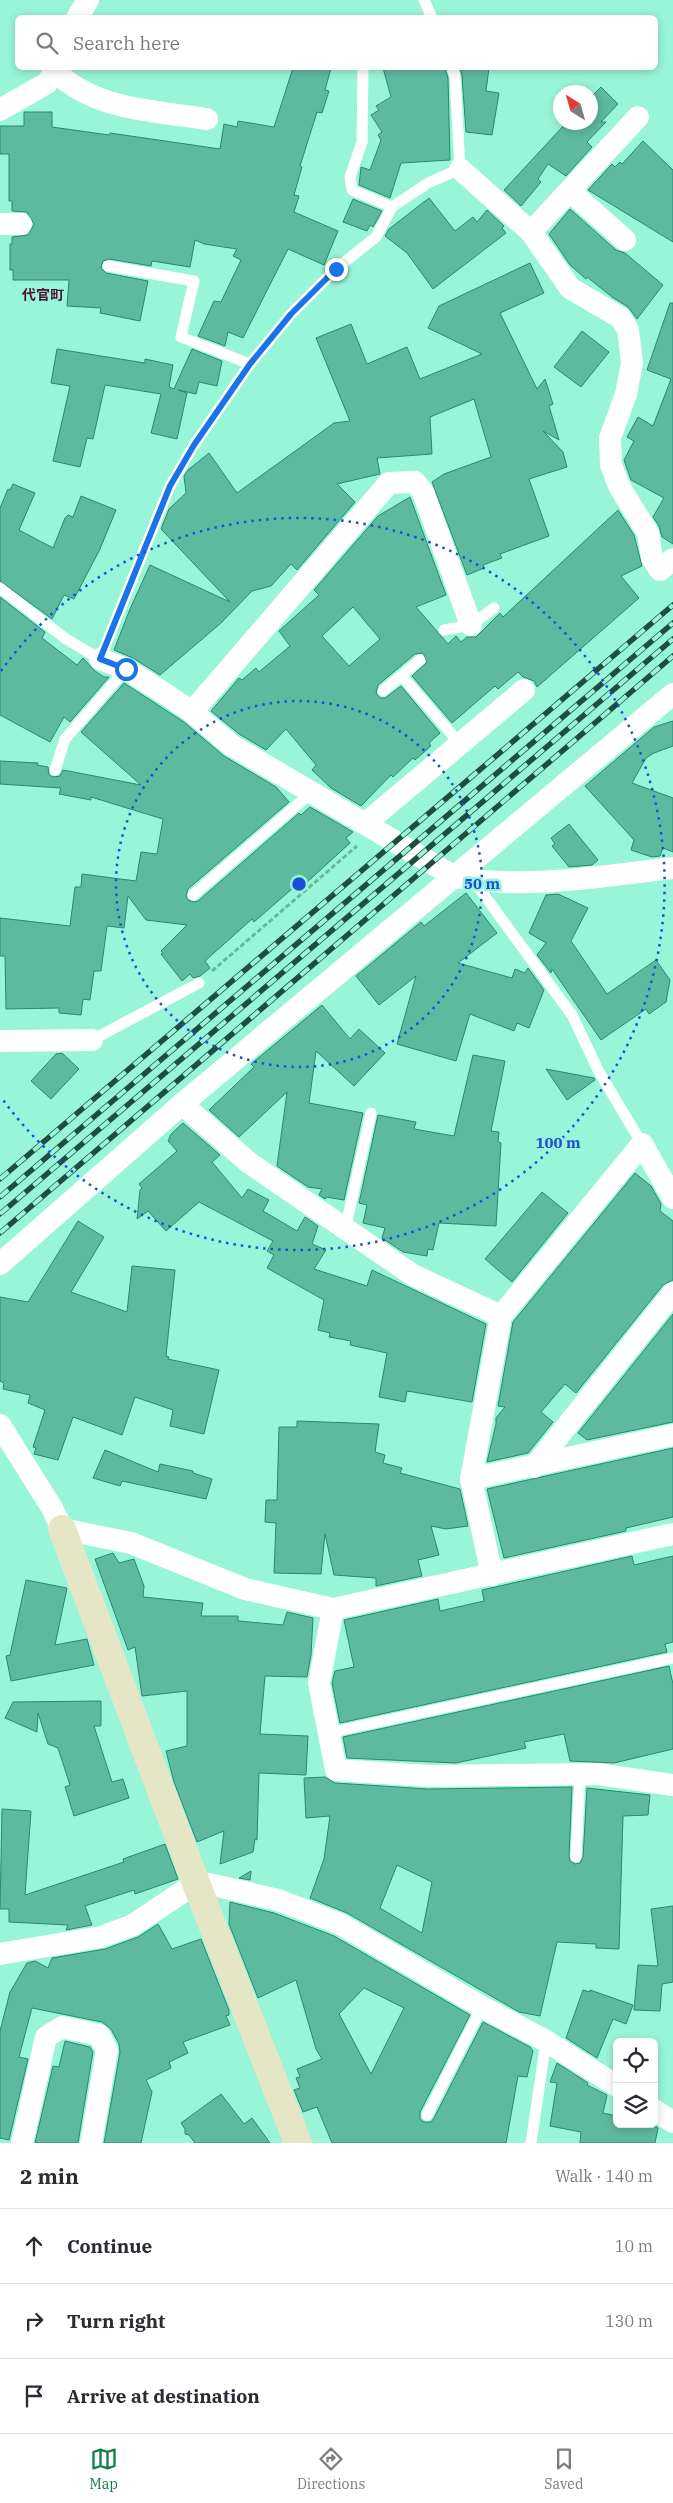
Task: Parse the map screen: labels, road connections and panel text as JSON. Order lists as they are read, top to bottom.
{
  "districts": ["代官町"],
  "north": "top left",
  "page": {
    "search": "Search here",
    "heading": ["2 min", "Walk · 140 m"],
    "list": [
      ["Continue", "10 m"],
      ["Turn right", "130 m"],
      "Arrive at destination"
    ],
    "nav": ["Map", "Directions", "Saved"]
  },
  "rings": ["50 m", "100 m"]
}
